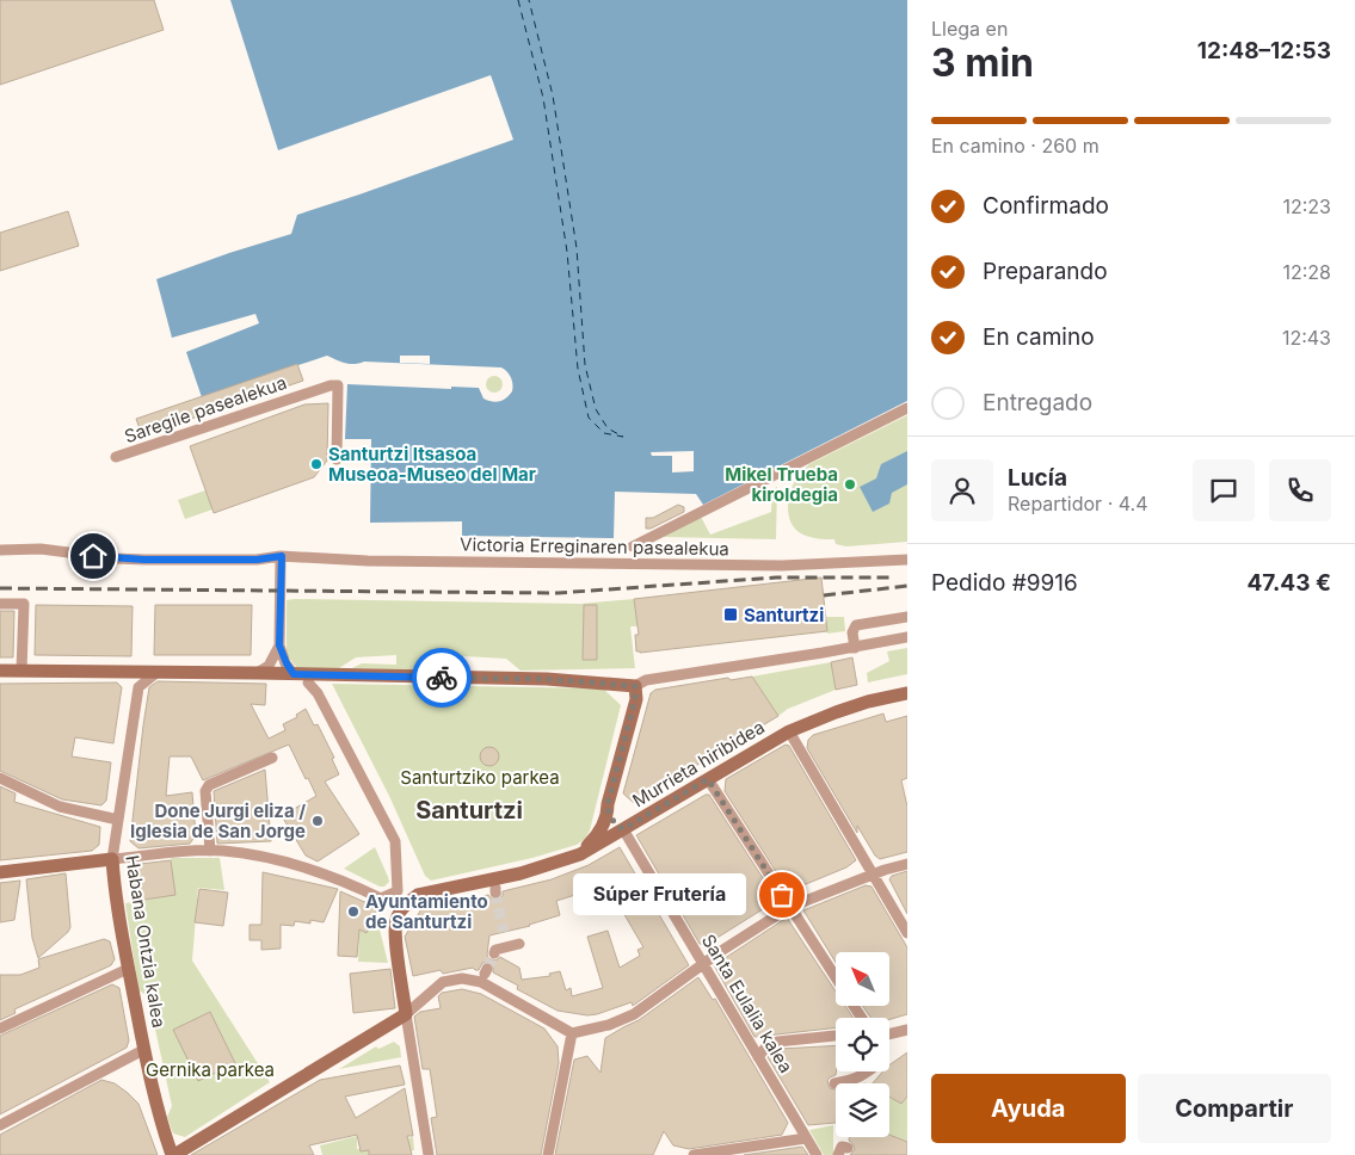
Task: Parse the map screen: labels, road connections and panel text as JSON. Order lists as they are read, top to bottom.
{
  "streets": {
    "street": [
      "Saregile pasealekua",
      "Victoria Erreginaren pasealekua",
      "Murrieta hiribidea",
      "Habana Ontzia kalea",
      "Santa Eulalia kalea"
    ]
  },
  "crossings": [
    ["Murrieta hiribidea", "Santa Eulalia kalea"]
  ],
  "districts": ["Santurtzi"],
  "parks": ["Santurtziko parkea", "Gernika parkea"],
  "places": {
    "other": [
      "Santurtzi Itsasoa Museoa-Museo del Mar",
      "Mikel Trueba kiroldegia",
      "Done Jurgi eliza / Iglesia de San Jorge",
      "Súper Frutería",
      "Ayuntamiento de Santurtzi"
    ],
    "transit": ["Santurtzi"]
  },
  "north": "top left",
  "page": {
    "heading": ["3 min", "Llega en", "12:48–12:53"],
    "panel": [
      "Lucía",
      "Repartidor · 4.4",
      "Pedido #9916",
      "47.43 €"
    ],
    "bar": "En camino · 260 m",
    "list": [
      ["Confirmado", "12:23"],
      ["Preparando", "12:28"],
      ["En camino", "12:43"],
      "Entregado"
    ],
    "bubble": "Súper Frutería",
    "buttons": ["Ayuda", "Compartir"]
  }
}
